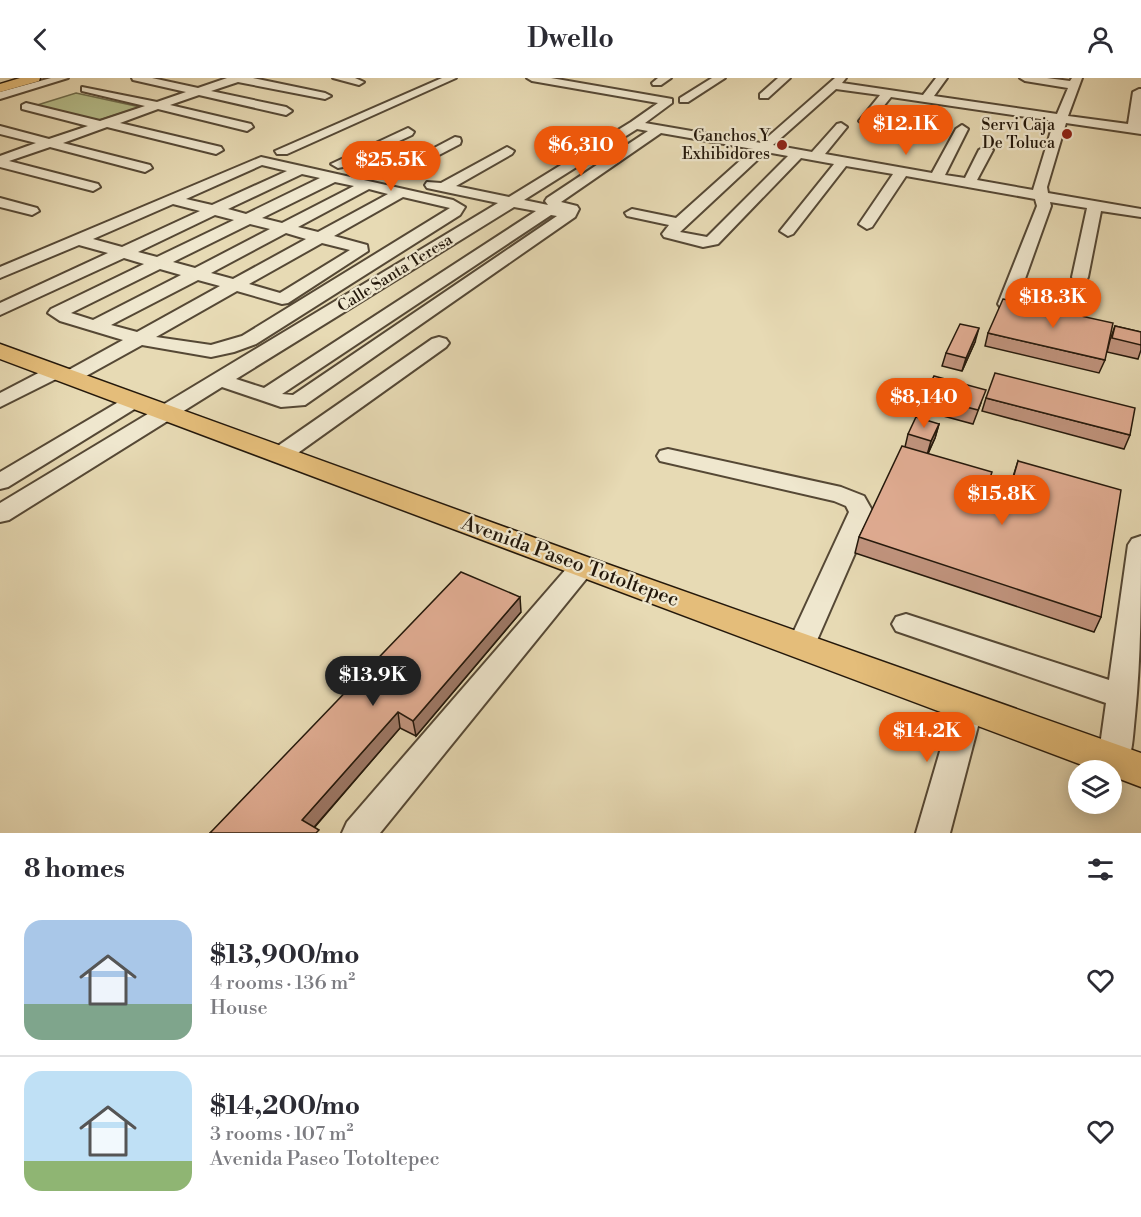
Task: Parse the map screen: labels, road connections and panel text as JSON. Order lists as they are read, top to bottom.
{
  "streets": {
    "main road": ["Avenida Paseo Totoltepec"],
    "street": ["Calle Santa Teresa"]
  },
  "crossings": [
    ["Calle Santa Teresa", "Avenida Paseo Totoltepec"]
  ],
  "places": ["Servi Caja De Toluca", "Ganchos Y Exhibidores"],
  "page": {
    "header": "Dwello",
    "price": [
      "$12.1K",
      "$6,310",
      "$25.5K",
      "$18.3K",
      "$8,140",
      "$15.8K",
      "$13.9K",
      "$14.2K"
    ],
    "heading": "8 homes",
    "list": [
      {
        "name": "$13,900/mo",
        "note": "4 rooms · 136 m² · House"
      },
      {
        "name": "$14,200/mo",
        "note": "3 rooms · 107 m² · Avenida Paseo Totoltepec"
      }
    ]
  }
}
